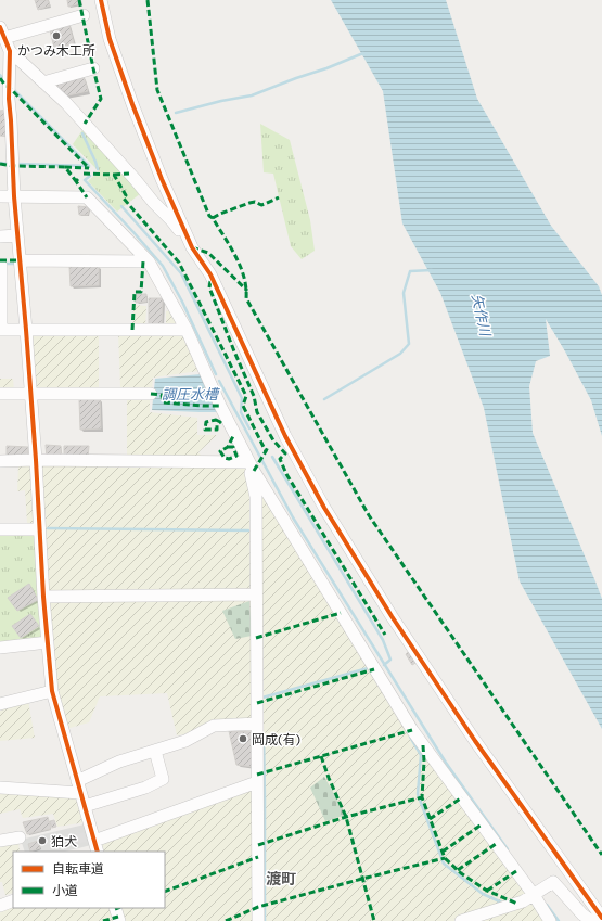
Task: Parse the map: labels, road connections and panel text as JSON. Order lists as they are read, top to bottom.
{
  "districts": ["渡町"],
  "water": ["矢作川", "調圧水槽"],
  "places": ["かつみ木工所", "岡成(有)", "狛犬"],
  "legend": ["自転車道", "小道"]
}
